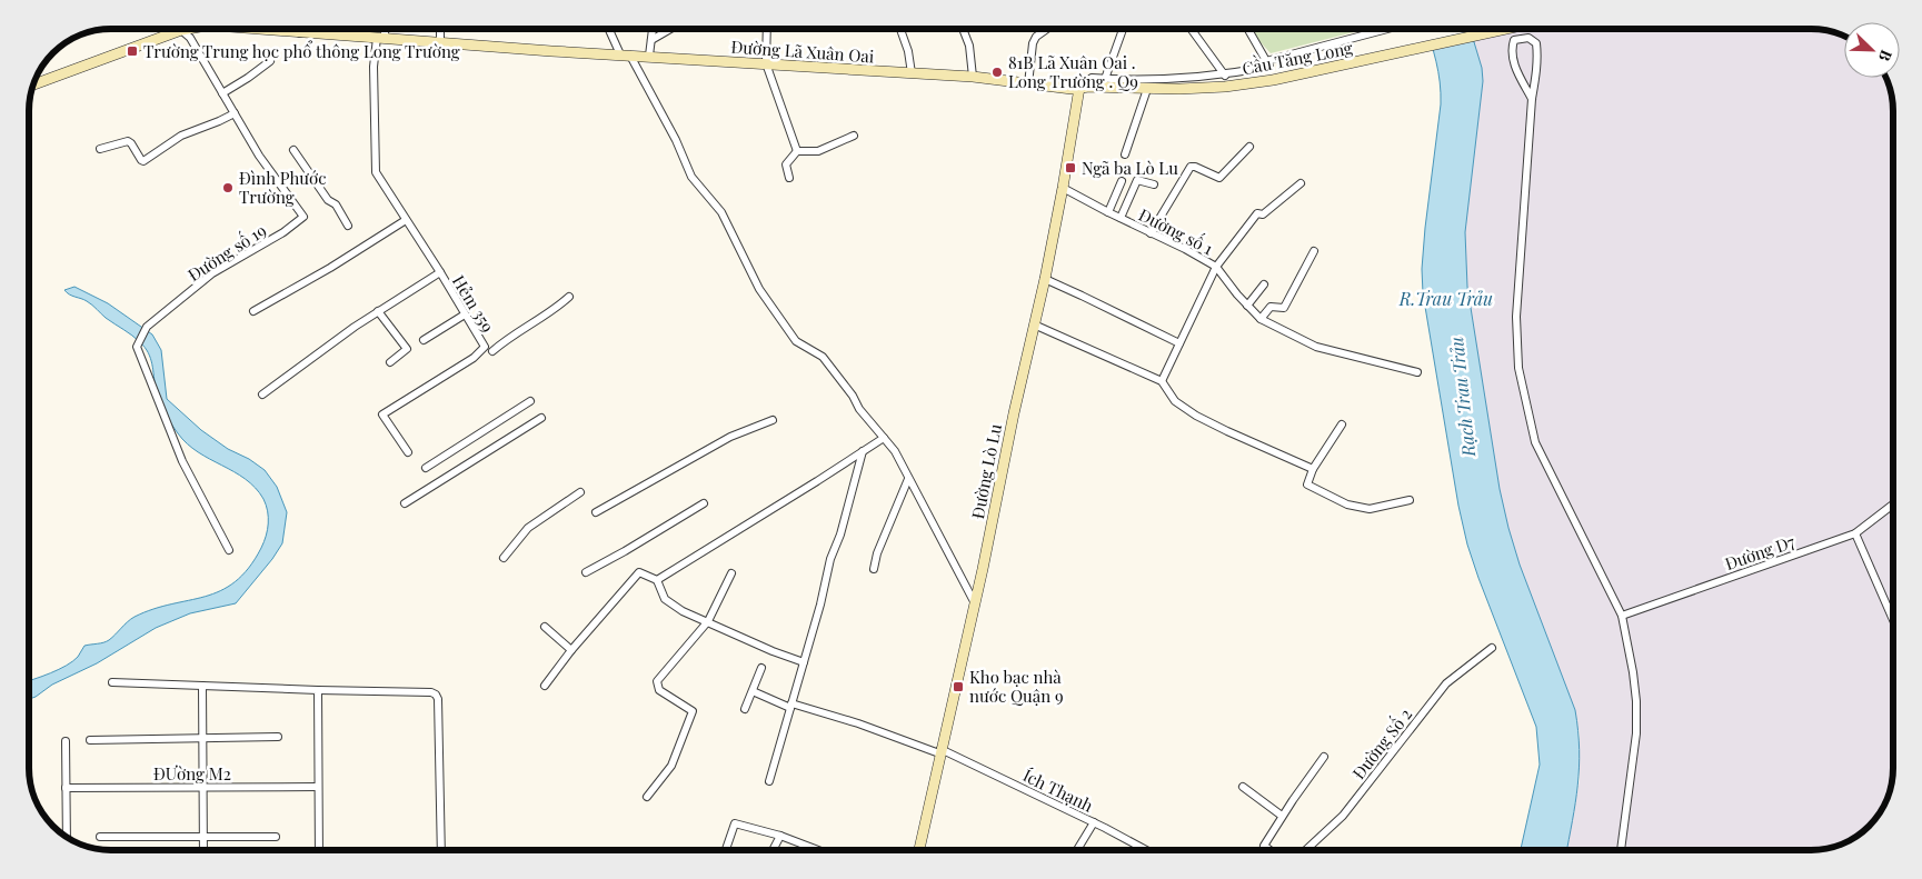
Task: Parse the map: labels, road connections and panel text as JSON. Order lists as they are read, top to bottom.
{
  "streets": {
    "main road": ["Đường Lã Xuân Oai", "Cầu Tăng Long", "Đường Lò Lu"],
    "street": [
      "Đường số 1",
      "Đường số 19",
      "Hẻm 359",
      "Đường D7",
      "Đường Số 2",
      "ĐƯờng M2",
      "Ích Thạnh"
    ]
  },
  "crossings": [
    ["Đường Lã Xuân Oai", "Cầu Tăng Long"],
    ["Đường Lã Xuân Oai", "Đường số 19"],
    ["Đường Lã Xuân Oai", "Hẻm 359"],
    ["Đường Lã Xuân Oai", "Đường Lò Lu"],
    ["Cầu Tăng Long", "Đường Lò Lu"],
    ["Đường số 1", "Đường Lò Lu"],
    ["Đường Lò Lu", "Ích Thạnh"]
  ],
  "water": ["R.Trau Trảu", "Rạch Trau Trảu"],
  "places": {
    "transit": ["Trường Trung học phổ thông Long Trường", "Ngã ba Lò Lu", "Kho bạc nhà nước Quận 9"],
    "other": ["81B Lã Xuân Oai . Long Trường . Q9", "Đình Phước Trường"]
  },
  "north": "bottom right"
}
